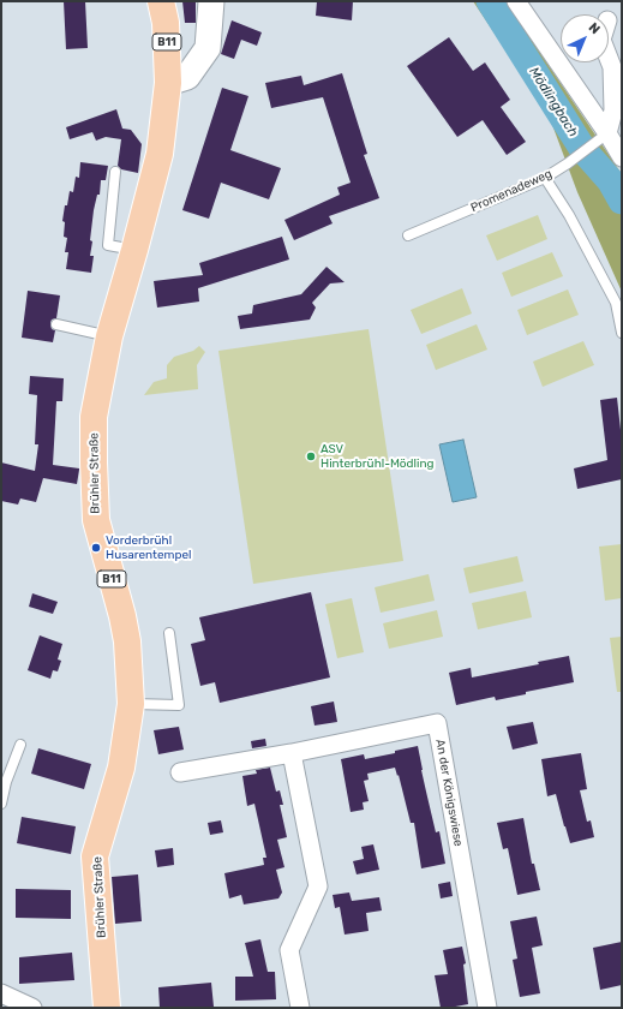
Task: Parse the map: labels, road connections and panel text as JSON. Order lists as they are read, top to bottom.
{
  "streets": {
    "main road": ["B11", "Brühler Straße"],
    "street": ["An der Königswiese"],
    "lane": ["Promenadeweg"]
  },
  "crossings": [
    ["B11", "Brühler Straße"]
  ],
  "water": ["Mödlingbach"],
  "places": ["ASV Hinterbrühl-Mödling", "Vorderbrühl Husarentempel"],
  "north": "top right"
}
